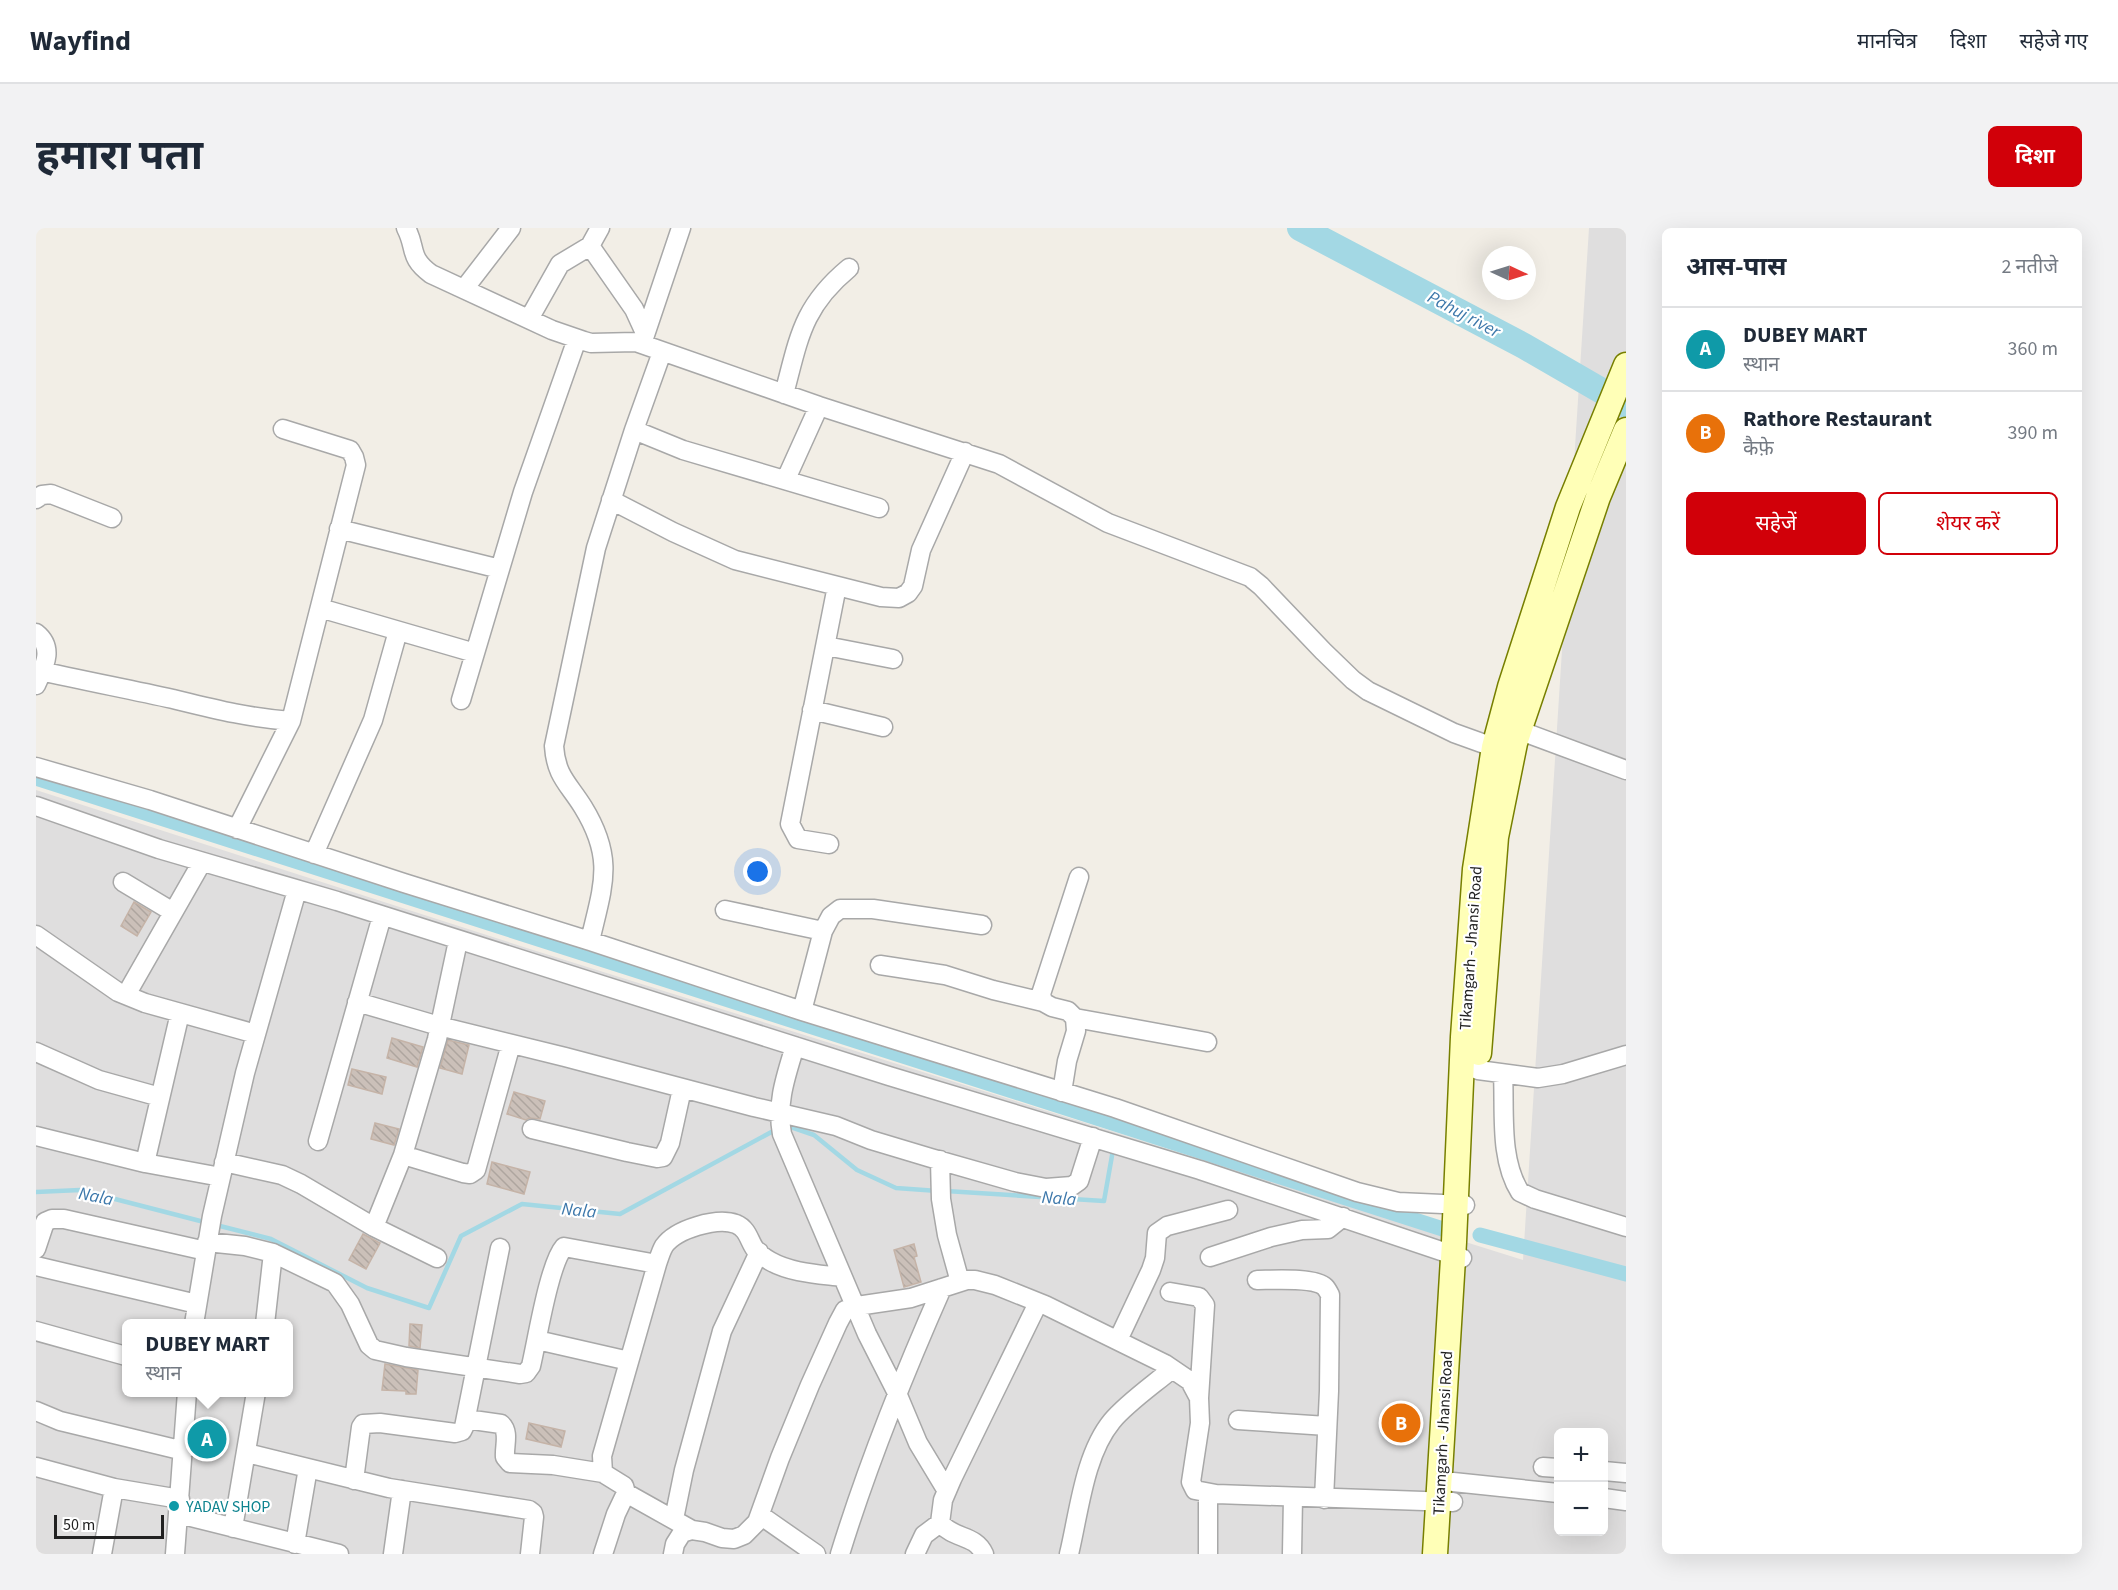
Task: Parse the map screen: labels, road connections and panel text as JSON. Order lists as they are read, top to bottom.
{
  "streets": {
    "street": ["Tikamgarh - Jhansi Road"]
  },
  "water": ["Pahuj river", "Nala"],
  "places": ["YADAV SHOP"],
  "scale_bar": "50 m",
  "north": "right",
  "page": {
    "header": "Wayfind",
    "nav": ["मानचित्र", "दिशा", "सहेजे गए"],
    "title": "हमारा पता",
    "buttons": [
      "दिशा",
      ["सहेजें", "शेयर करें"]
    ],
    "heading": ["आस-पास", "2 नतीजे"],
    "list": [
      {
        "mark": "A",
        "name": "DUBEY MART",
        "note": "स्थान",
        "value": "360 m"
      },
      {
        "mark": "B",
        "name": "Rathore Restaurant",
        "note": "कैफ़े",
        "value": "390 m"
      }
    ],
    "popup": ["DUBEY MART", "स्थान"],
    "pins": ["B", "A"],
    "map_buttons": ["+", "−"],
    "scale": "50 m"
  }
}
